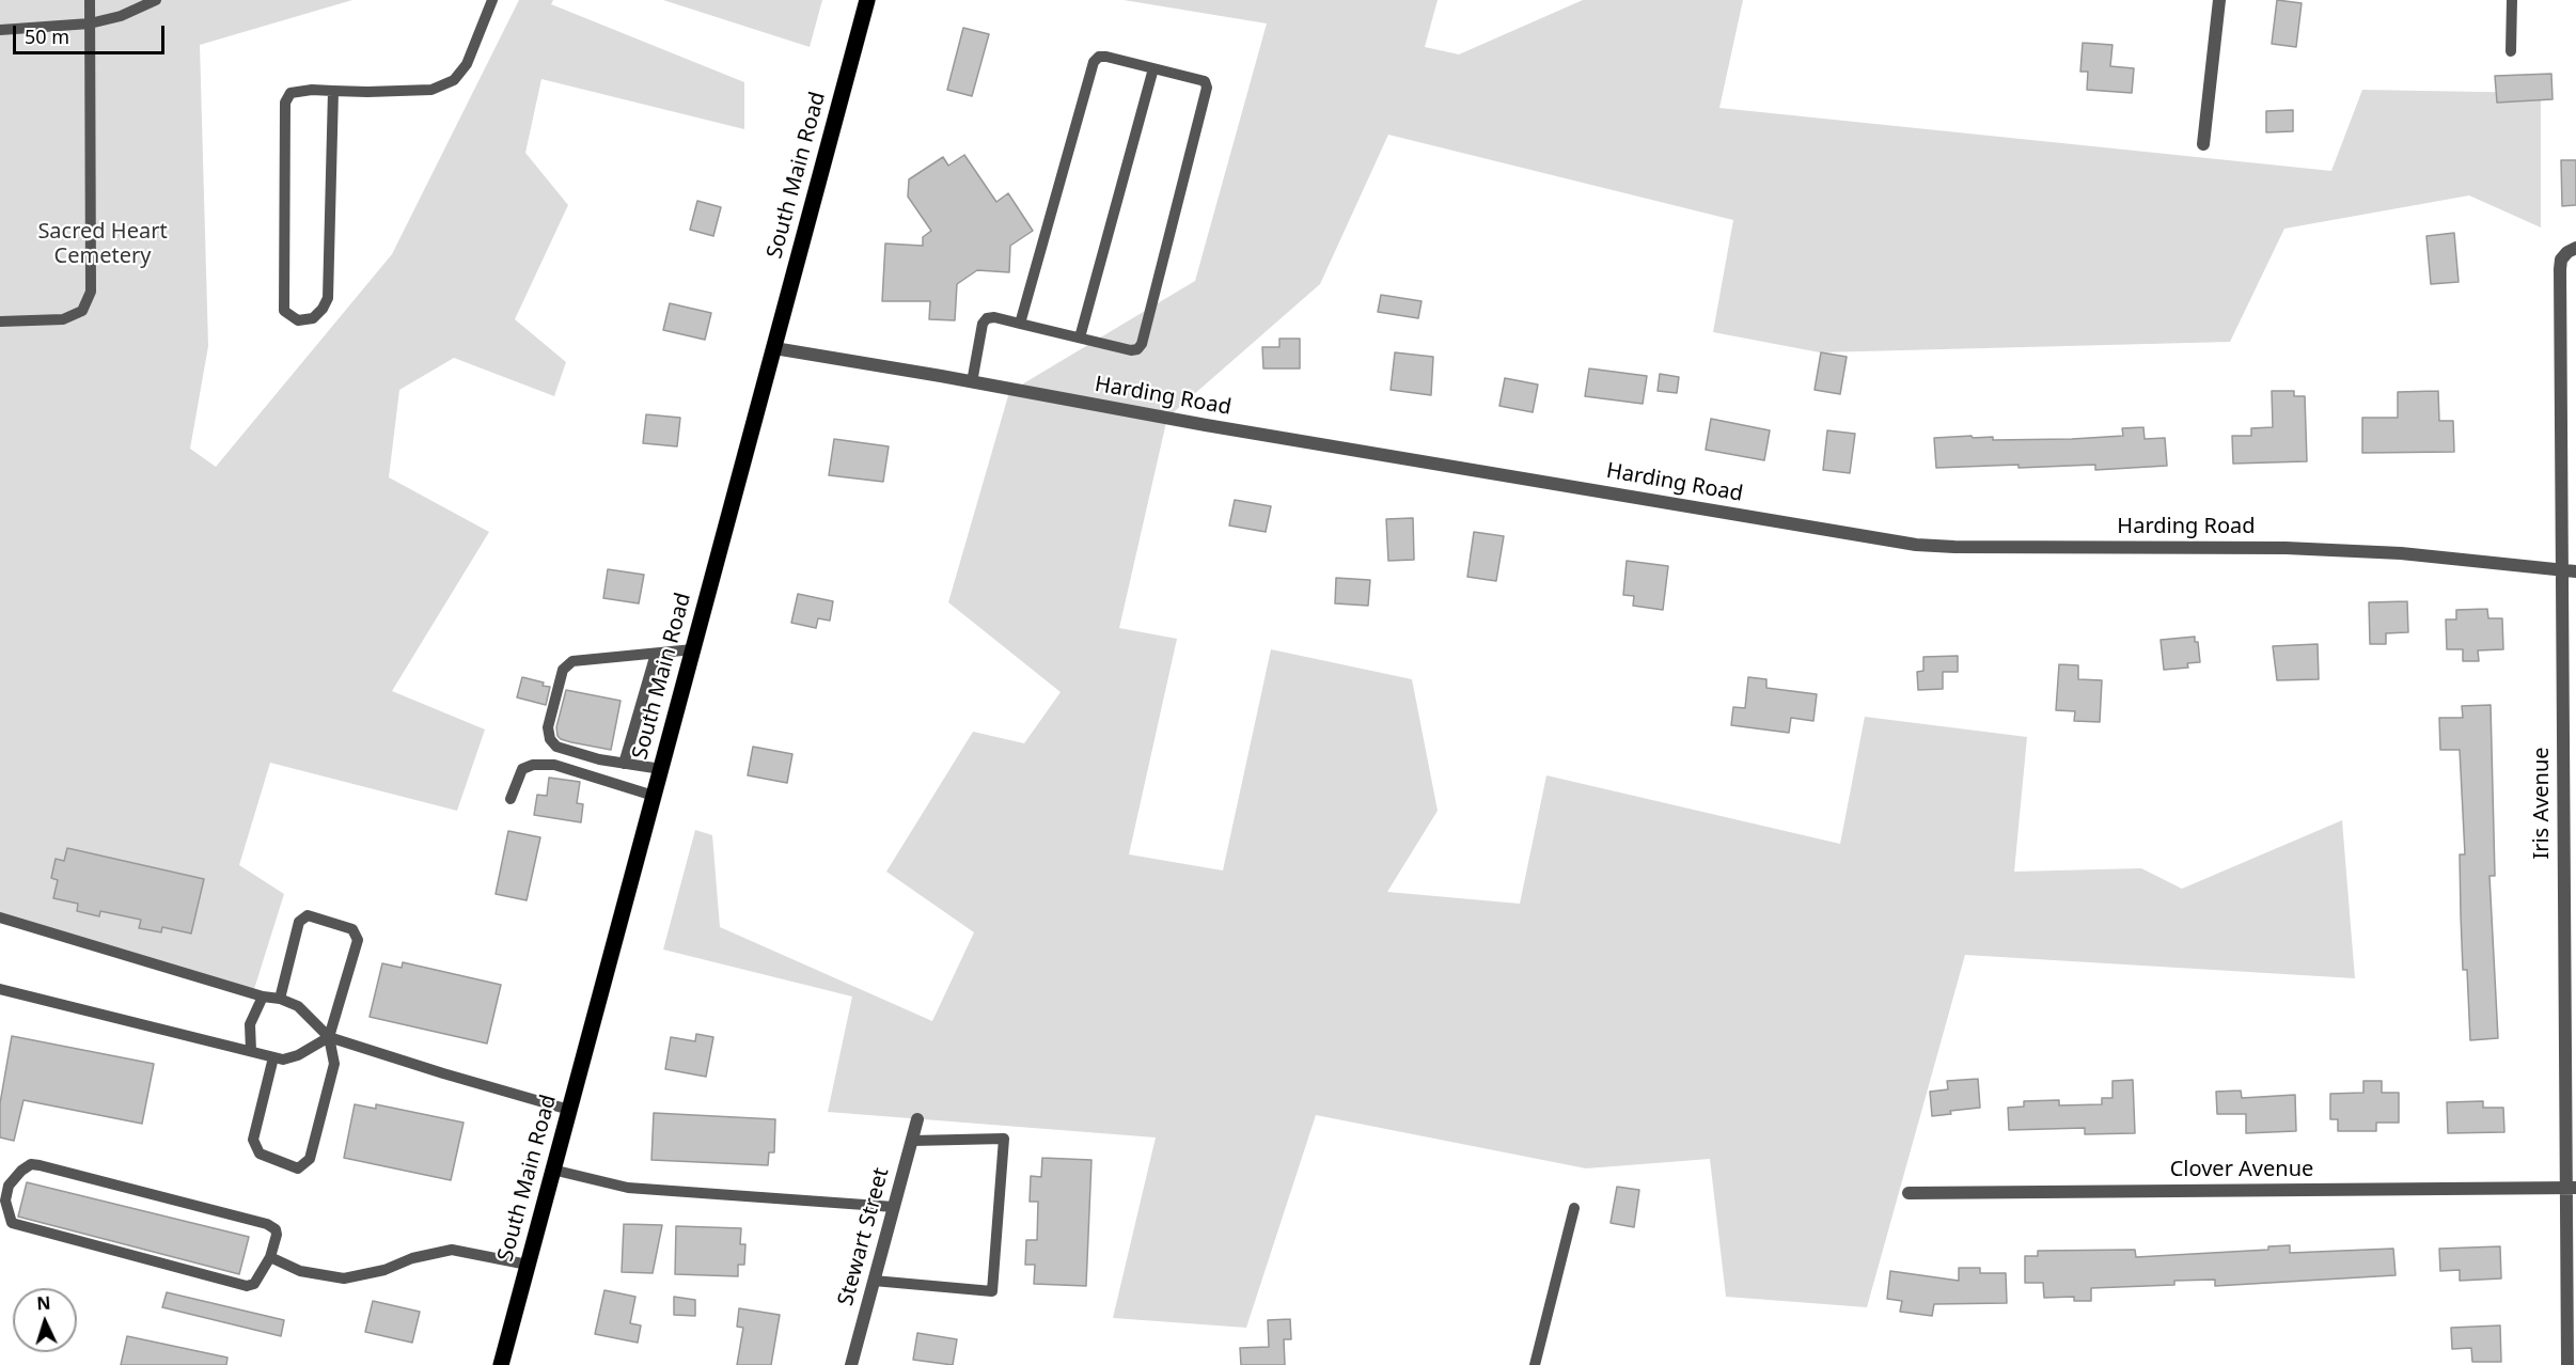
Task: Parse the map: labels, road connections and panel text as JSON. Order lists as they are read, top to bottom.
{
  "streets": {
    "main road": ["South Main Road"],
    "street": [
      "Harding Road",
      "Iris Avenue",
      "Clover Avenue",
      "Stewart Street"
    ]
  },
  "crossings": [
    ["South Main Road", "Harding Road"],
    ["Harding Road", "Iris Avenue"],
    ["Iris Avenue", "Clover Avenue"]
  ],
  "parks": ["Sacred Heart Cemetery"],
  "scale_bar": "50 m",
  "north": "top"
}
